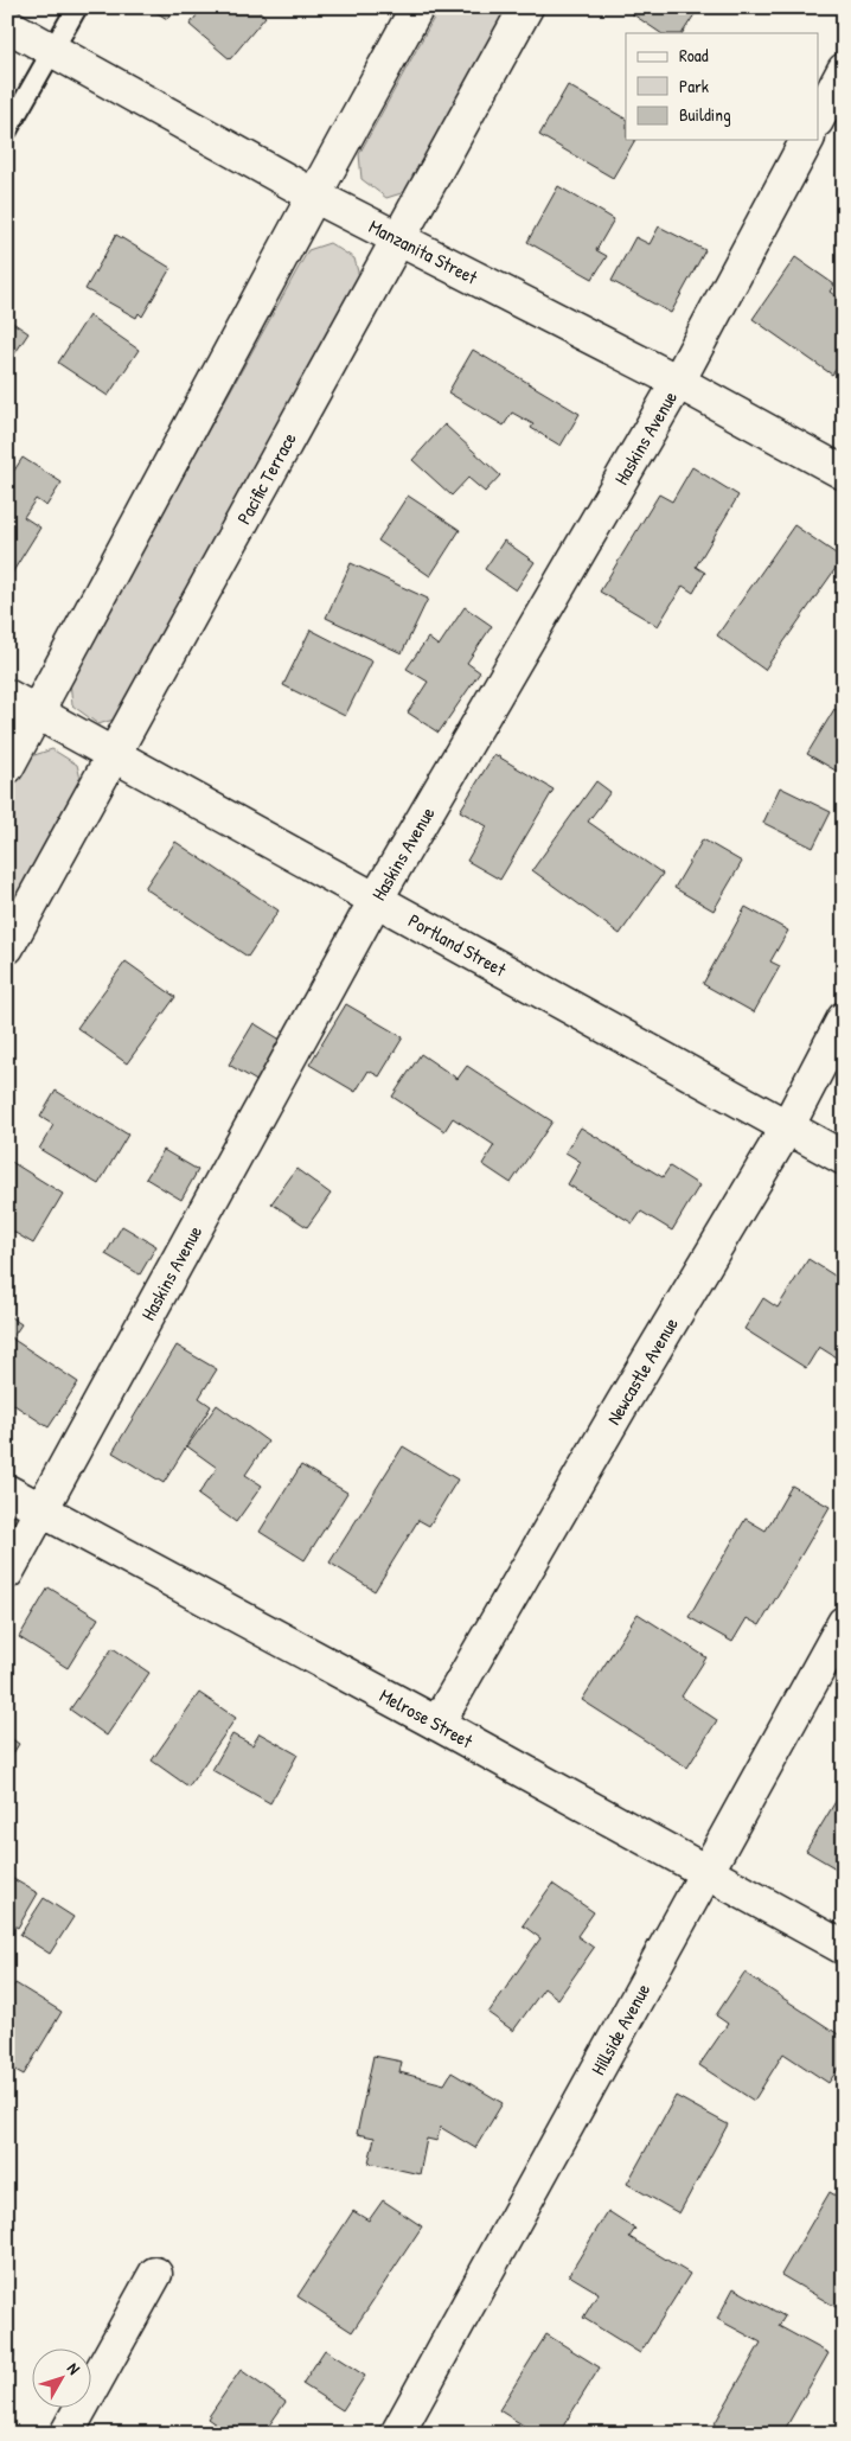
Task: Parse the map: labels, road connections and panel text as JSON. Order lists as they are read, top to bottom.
{
  "streets": {
    "street": [
      "Manzanita Street",
      "Haskins Avenue",
      "Pacific Terrace",
      "Portland Street",
      "Newcastle Avenue",
      "Melrose Street",
      "Hillside Avenue"
    ]
  },
  "crossings": [
    ["Manzanita Street", "Haskins Avenue"],
    ["Manzanita Street", "Pacific Terrace"],
    ["Haskins Avenue", "Portland Street"],
    ["Haskins Avenue", "Melrose Street"],
    ["Pacific Terrace", "Portland Street"],
    ["Portland Street", "Newcastle Avenue"],
    ["Newcastle Avenue", "Melrose Street"],
    ["Melrose Street", "Hillside Avenue"]
  ],
  "legend": ["Road", "Park", "Building"],
  "north": "top right"
}
